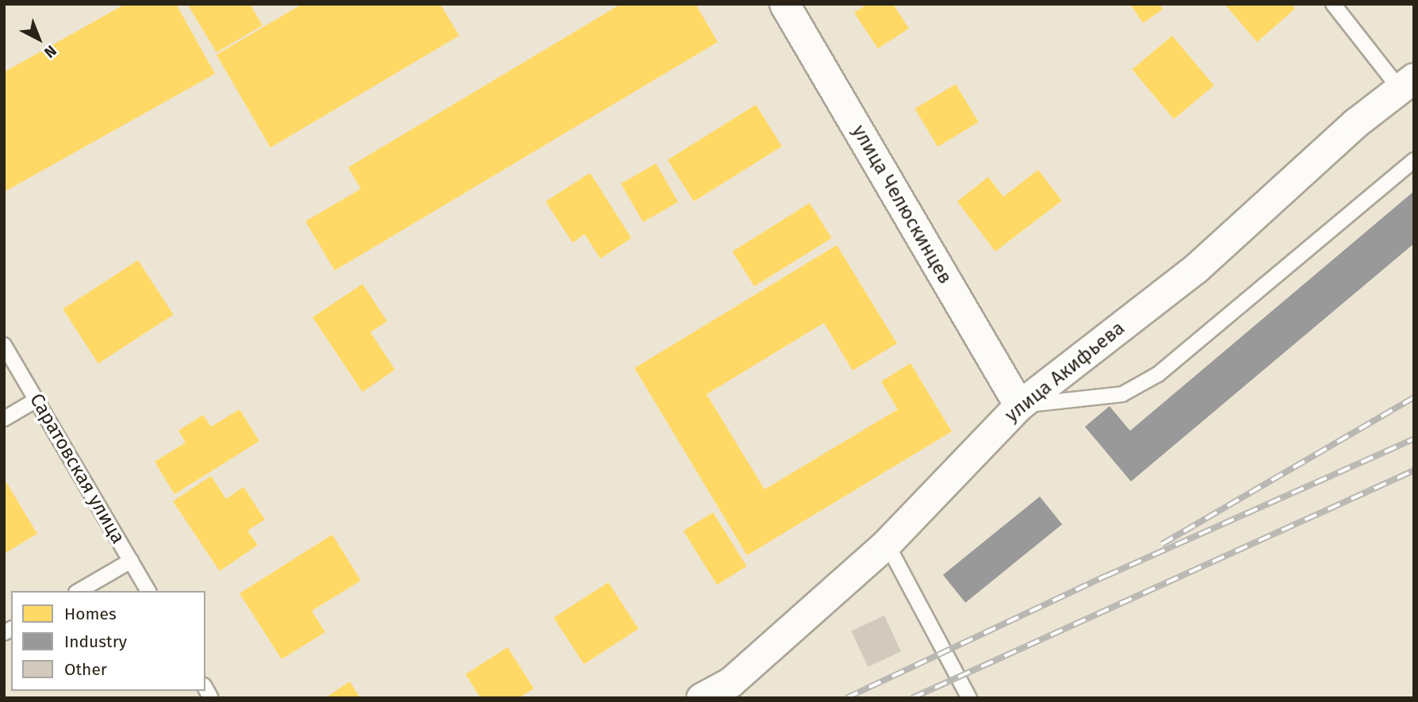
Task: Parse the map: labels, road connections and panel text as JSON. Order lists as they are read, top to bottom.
{
  "streets": {
    "street": ["улица Челюскинцев", "улица Акифьева"],
    "lane": ["Саратовская улица"]
  },
  "crossings": [
    ["улица Челюскинцев", "улица Акифьева"]
  ],
  "legend": ["Homes", "Industry", "Other"],
  "north": "bottom right"
}
